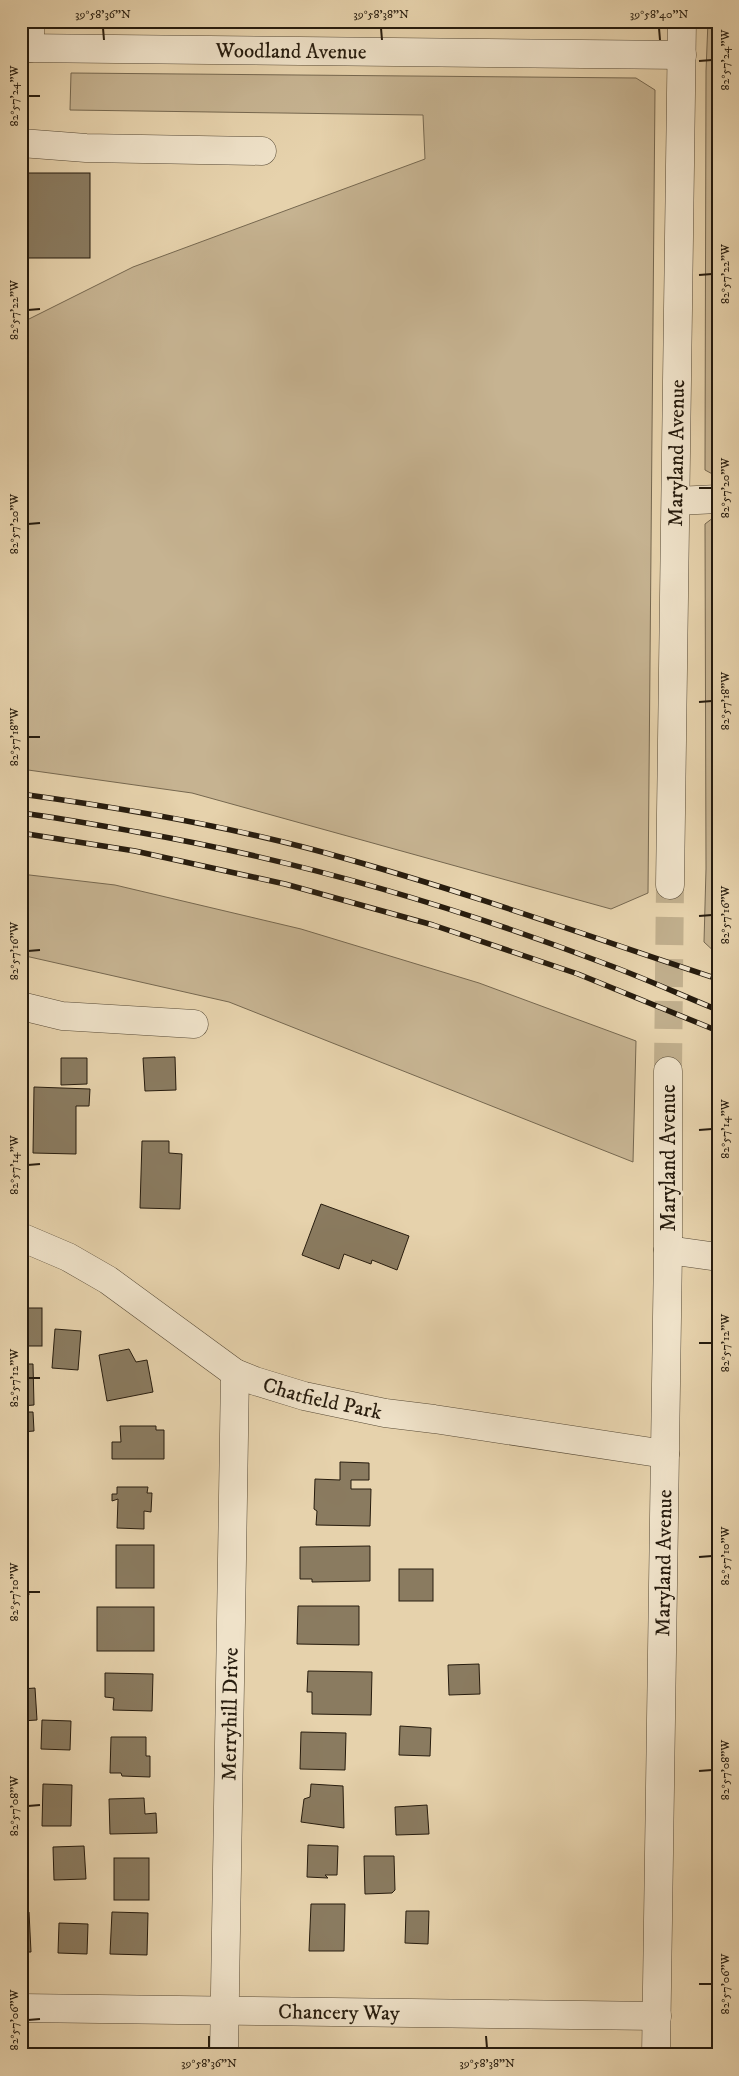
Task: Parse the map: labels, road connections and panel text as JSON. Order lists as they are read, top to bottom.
{
  "streets": {
    "street": [
      "Woodland Avenue",
      "Maryland Avenue",
      "Chatfield Park",
      "Merryhill Drive",
      "Chancery Way"
    ]
  },
  "crossings": [
    ["Woodland Avenue", "Maryland Avenue"],
    ["Maryland Avenue", "Chatfield Park"],
    ["Maryland Avenue", "Chancery Way"],
    ["Chatfield Park", "Merryhill Drive"],
    ["Merryhill Drive", "Chancery Way"]
  ],
  "coordinates": [
    "39°58'36\"N",
    "39°58'38\"N",
    "39°58'40\"N",
    "82°57'24\"W",
    "82°57'22\"W",
    "82°57'20\"W",
    "82°57'18\"W",
    "82°57'16\"W",
    "82°57'14\"W",
    "82°57'12\"W",
    "82°57'10\"W",
    "82°57'08\"W",
    "82°57'06\"W"
  ]
}
